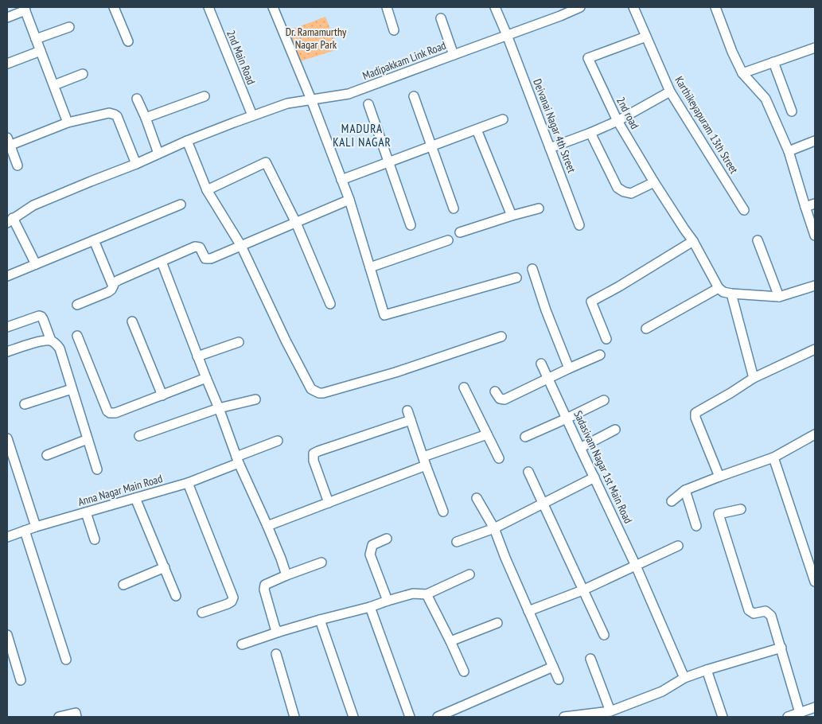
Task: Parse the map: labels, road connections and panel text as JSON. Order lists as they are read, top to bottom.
{
  "streets": {
    "street": [
      "2nd Main Road",
      "Madipakkam Link Road",
      "2nd road",
      "Karthikeyapuram 13th Street",
      "Deivanai Nagar 4th Street",
      "Sadasivam Nagar 1st Main Road",
      "Anna Nagar Main Road"
    ]
  },
  "crossings": [
    ["2nd Main Road", "Madipakkam Link Road"],
    ["Madipakkam Link Road", "Deivanai Nagar 4th Street"],
    ["2nd road", "Karthikeyapuram 13th Street"]
  ],
  "districts": ["MADURA KALI NAGAR"],
  "parks": ["Dr. Ramamurthy Nagar Park"]
}
